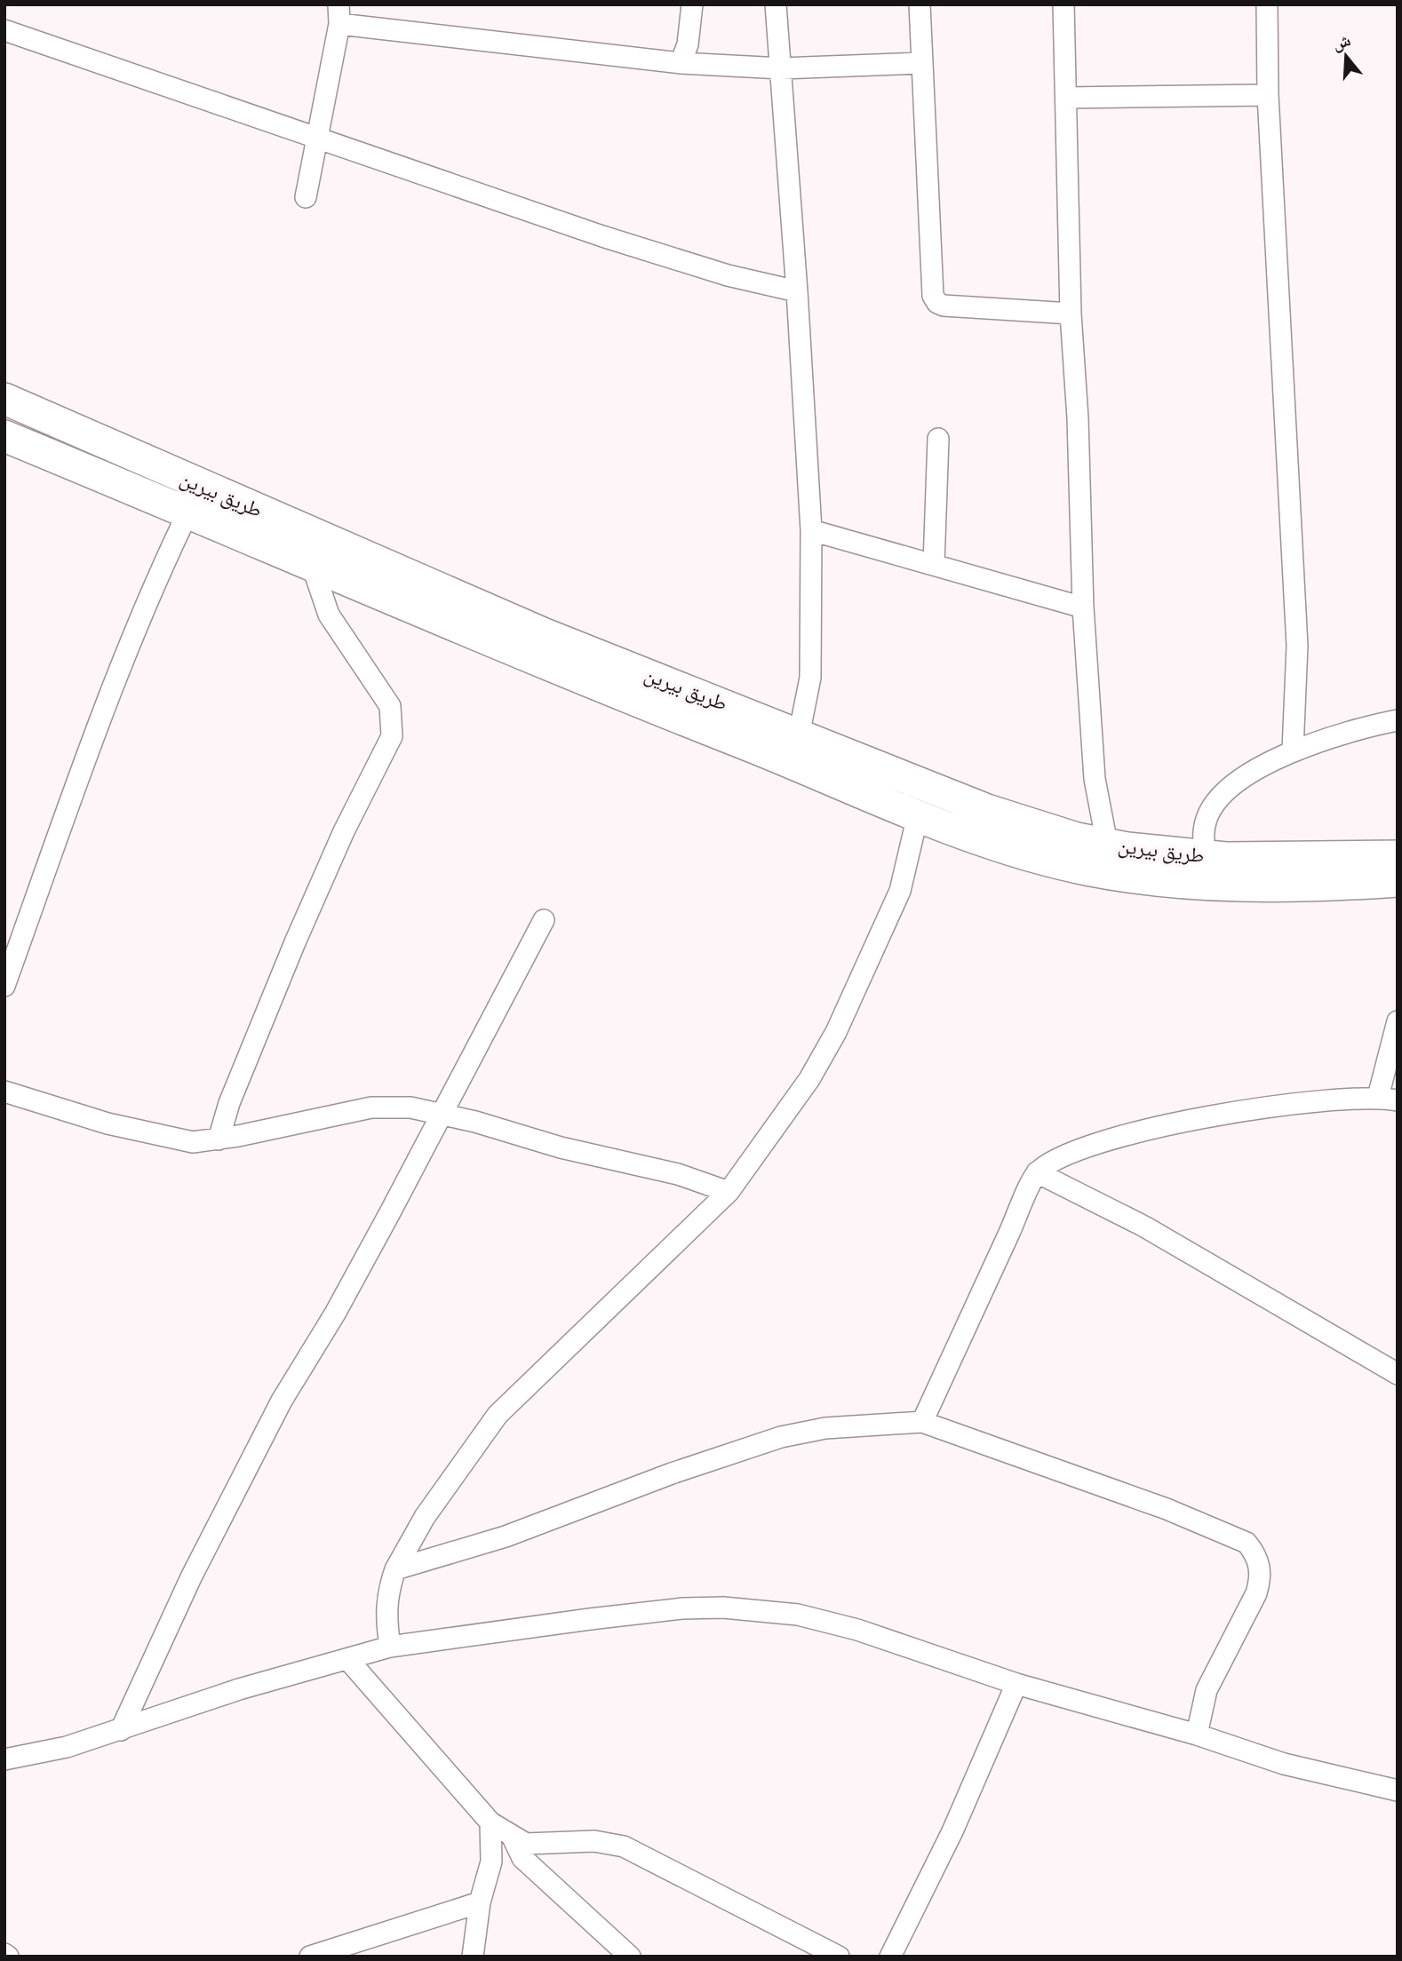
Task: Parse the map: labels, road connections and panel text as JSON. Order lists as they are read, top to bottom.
{
  "streets": {
    "main road": ["طريق بيرين"]
  },
  "north": "top"
}
